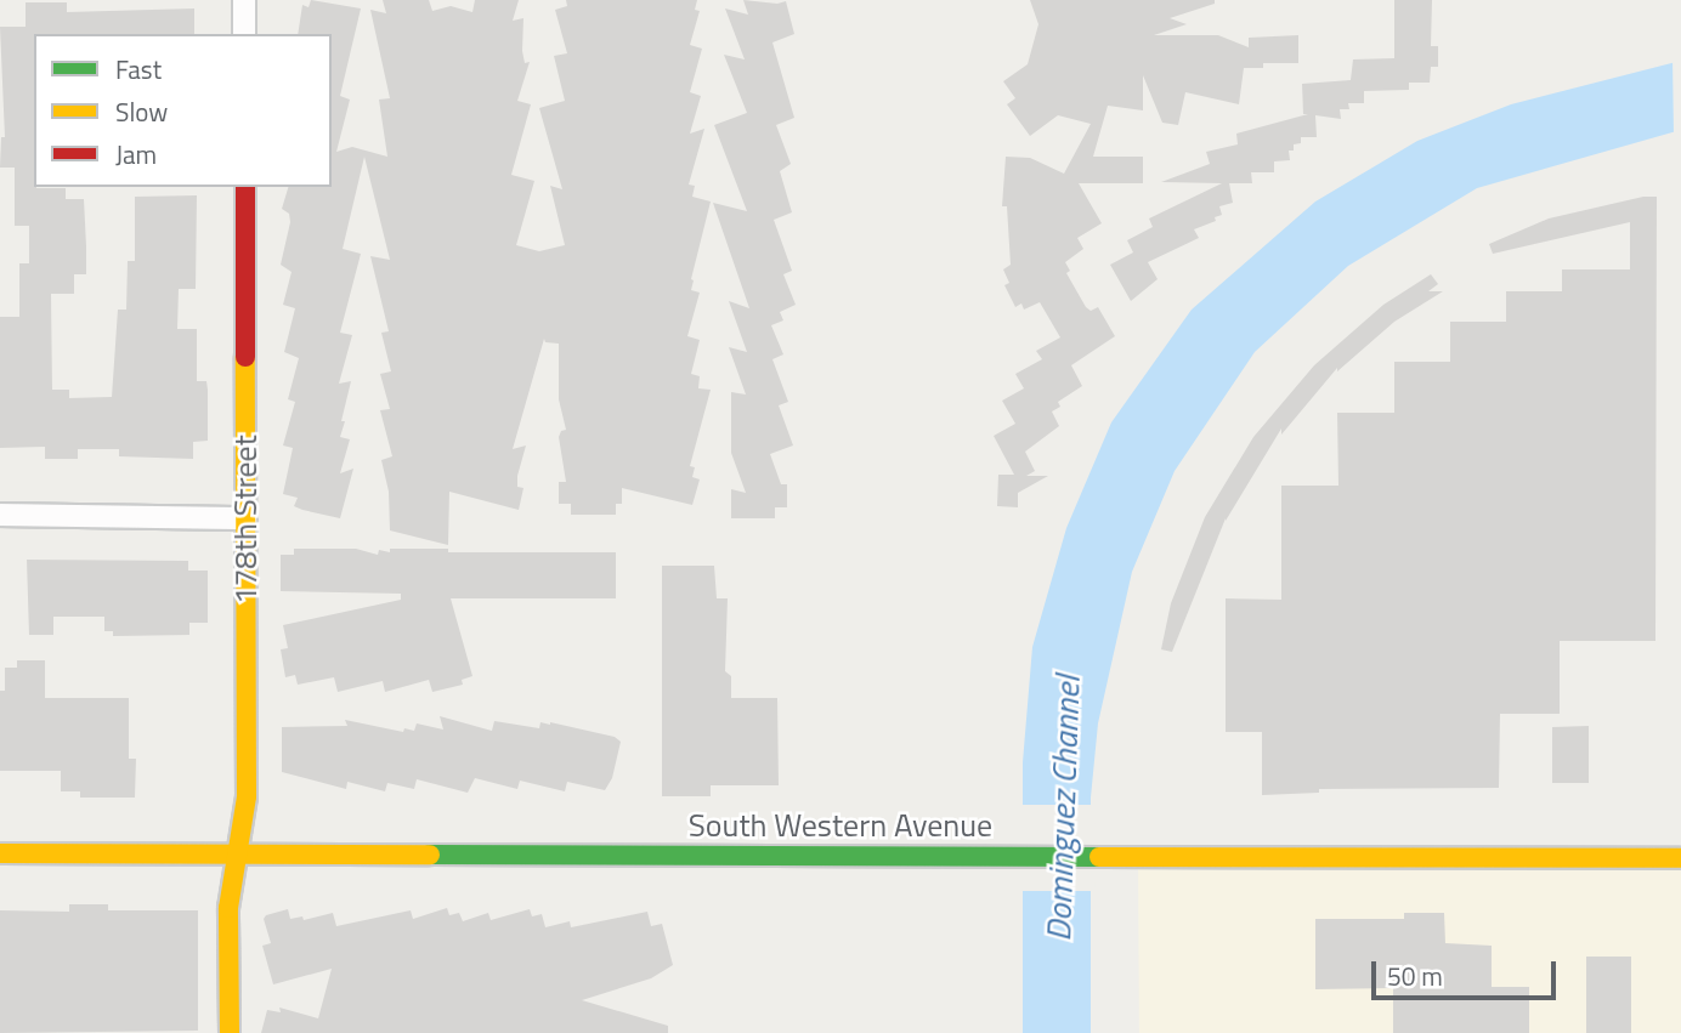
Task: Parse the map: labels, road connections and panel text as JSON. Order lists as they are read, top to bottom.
{
  "streets": {
    "main road": ["178th Street", "South Western Avenue"]
  },
  "crossings": [
    ["178th Street", "South Western Avenue"]
  ],
  "water": ["Dominguez Channel"],
  "legend": ["Fast", "Slow", "Jam"],
  "scale_bar": "50 m"
}
